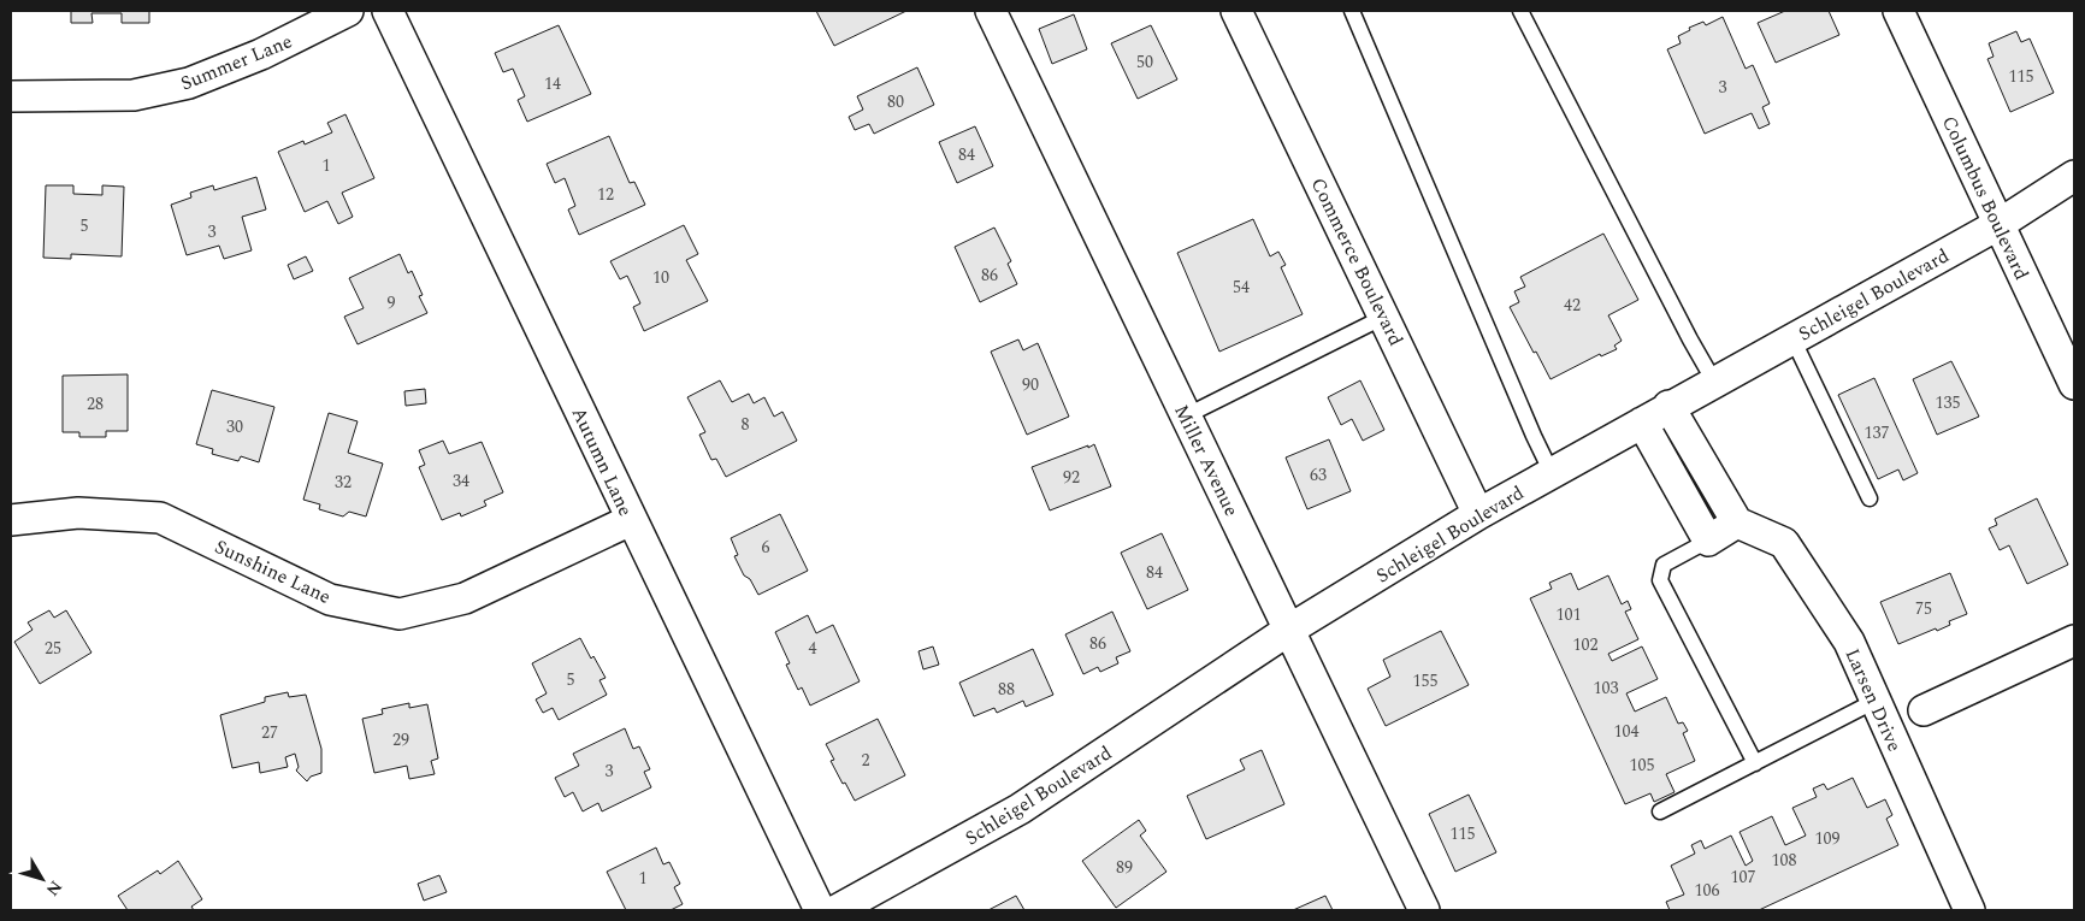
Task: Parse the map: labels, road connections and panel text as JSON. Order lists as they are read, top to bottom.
{
  "streets": {
    "street": [
      "Summer Lane",
      "Columbus Boulevard",
      "Commerce Boulevard",
      "Schleigel Boulevard",
      "Miller Avenue",
      "Autumn Lane",
      "Sunshine Lane",
      "Larsen Drive"
    ]
  },
  "crossings": [
    ["Columbus Boulevard", "Schleigel Boulevard"],
    ["Commerce Boulevard", "Schleigel Boulevard"],
    ["Schleigel Boulevard", "Miller Avenue"],
    ["Autumn Lane", "Sunshine Lane"]
  ],
  "house_numbers": [
    "50",
    "115",
    "14",
    "3",
    "80",
    "84",
    "1",
    "12",
    "5",
    "3",
    "86",
    "10",
    "54",
    "9",
    "42",
    "90",
    "135",
    "28",
    "8",
    "30",
    "137",
    "63",
    "92",
    "34",
    "32",
    "6",
    "84",
    "75",
    "101",
    "86",
    "102",
    "25",
    "4",
    "5",
    "155",
    "103",
    "88",
    "104",
    "27",
    "29",
    "2",
    "105",
    "3",
    "115",
    "109",
    "108",
    "89",
    "107",
    "1",
    "106"
  ],
  "north": "bottom right"
}
